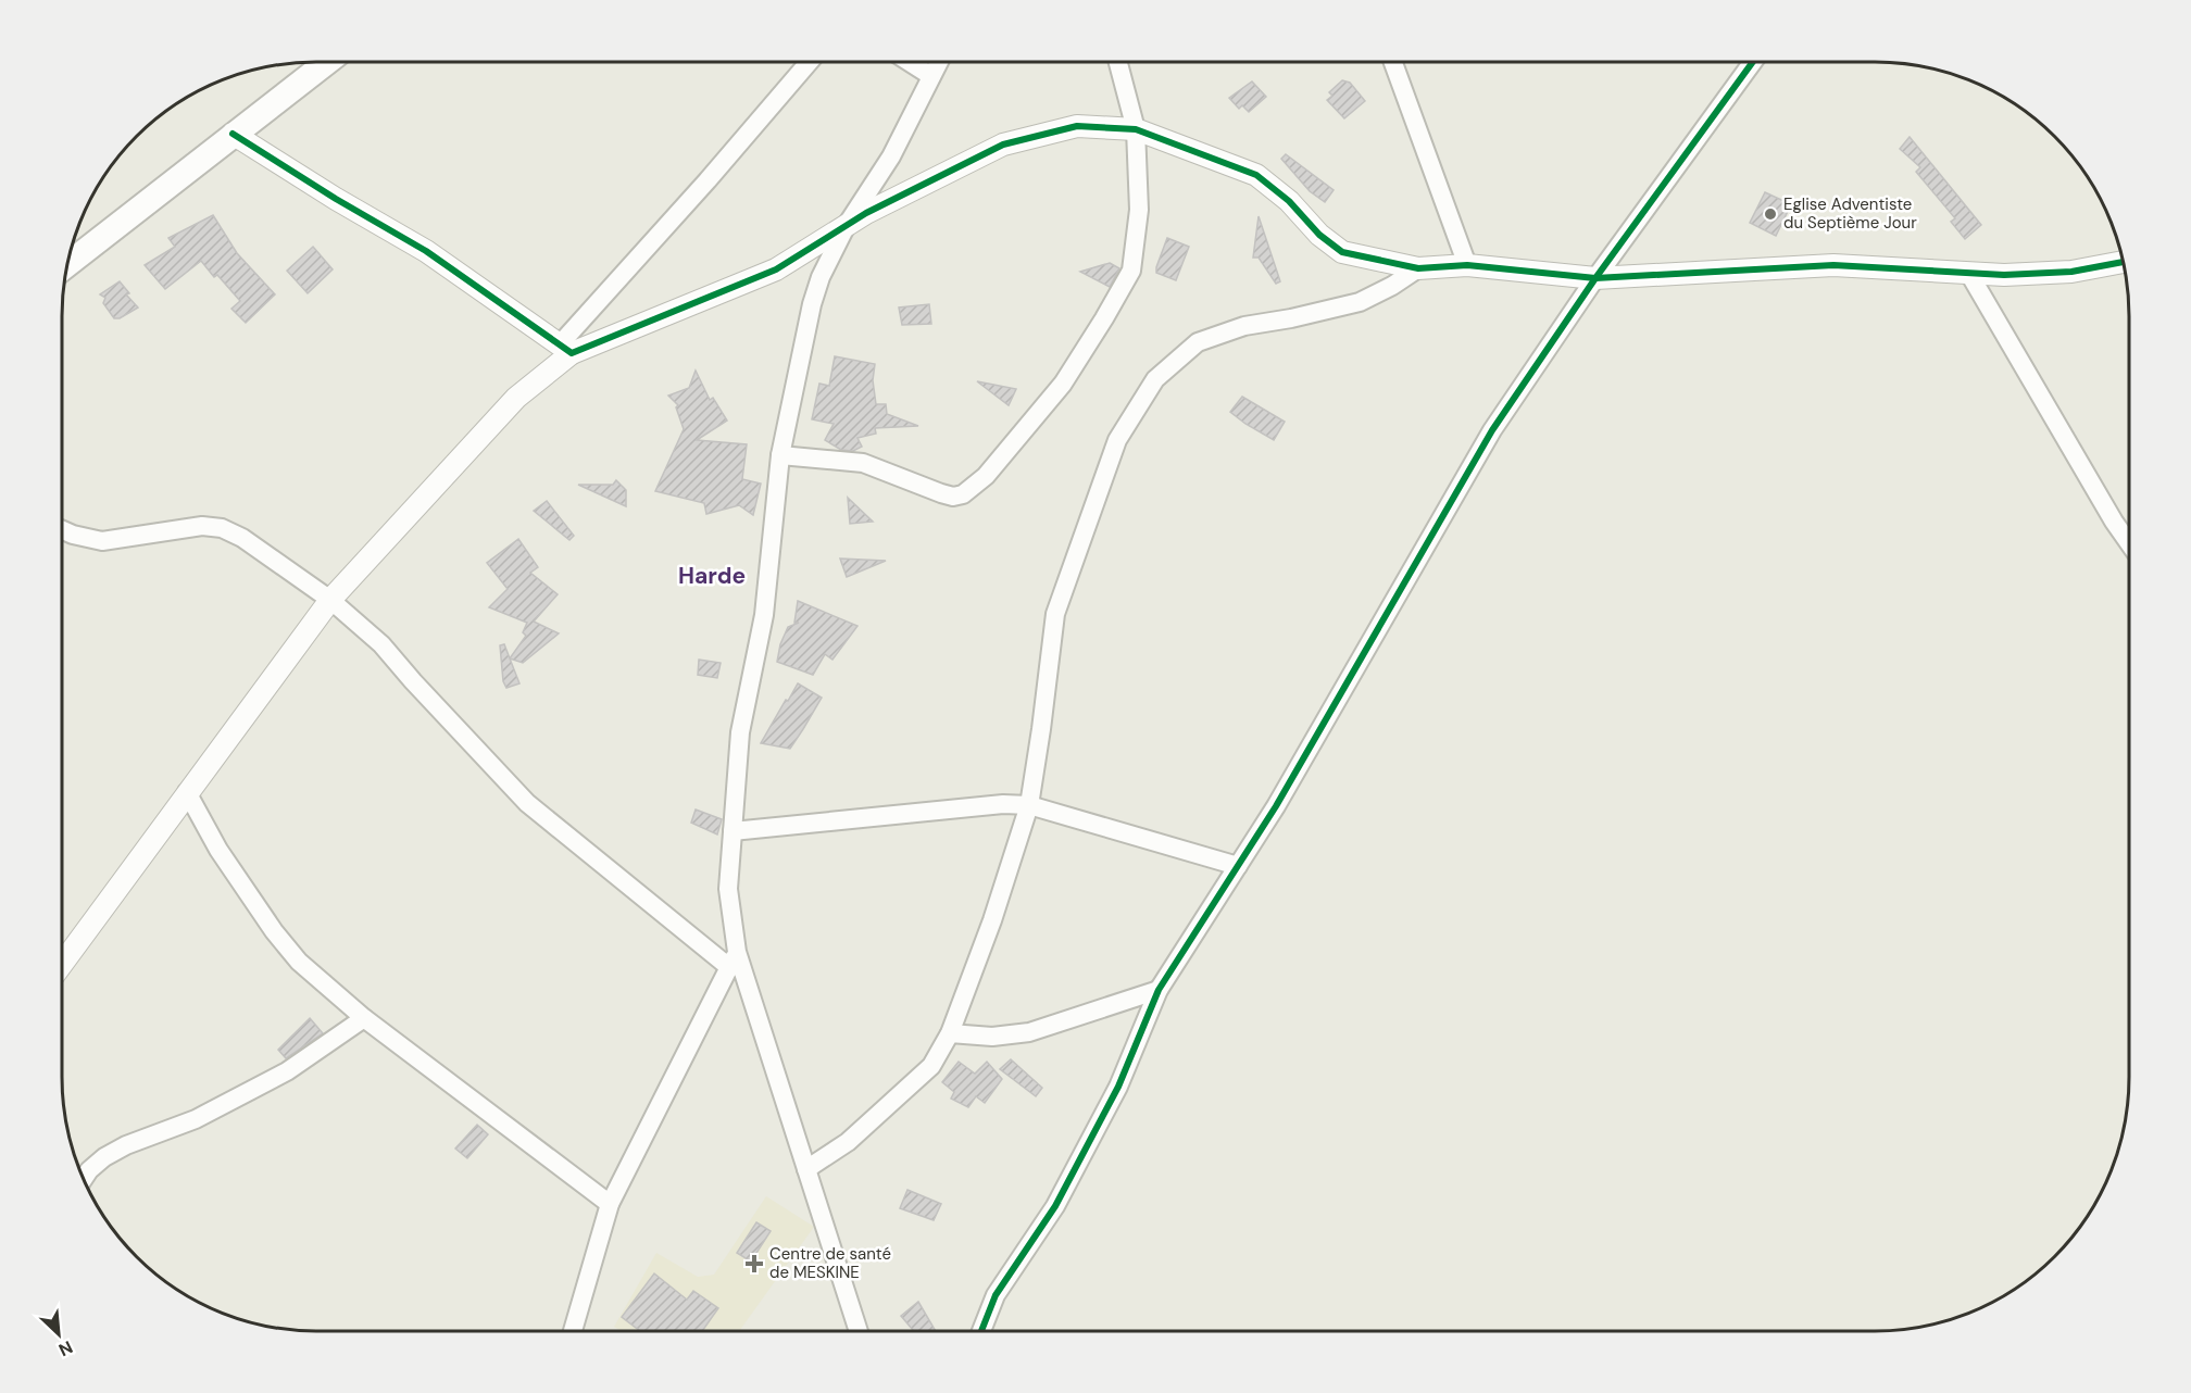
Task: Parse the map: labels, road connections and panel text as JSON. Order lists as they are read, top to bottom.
{
  "districts": ["Harde"],
  "places": {
    "other": ["Eglise Adventiste du Septième Jour"],
    "health": ["Centre de santé de MESKINE"]
  },
  "north": "bottom right"
}
